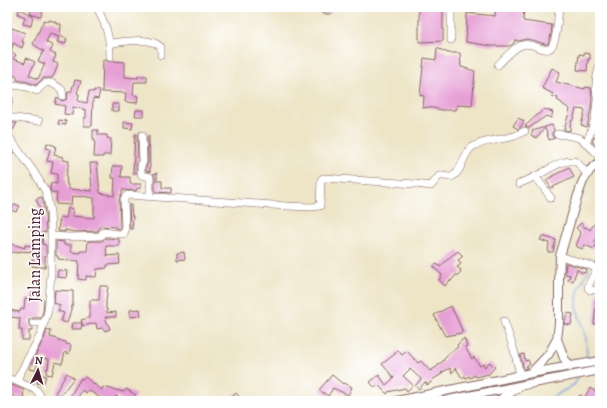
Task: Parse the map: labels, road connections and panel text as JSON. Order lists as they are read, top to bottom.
{
  "streets": {
    "street": ["Jalan Lamping"]
  },
  "north": "top"
}
